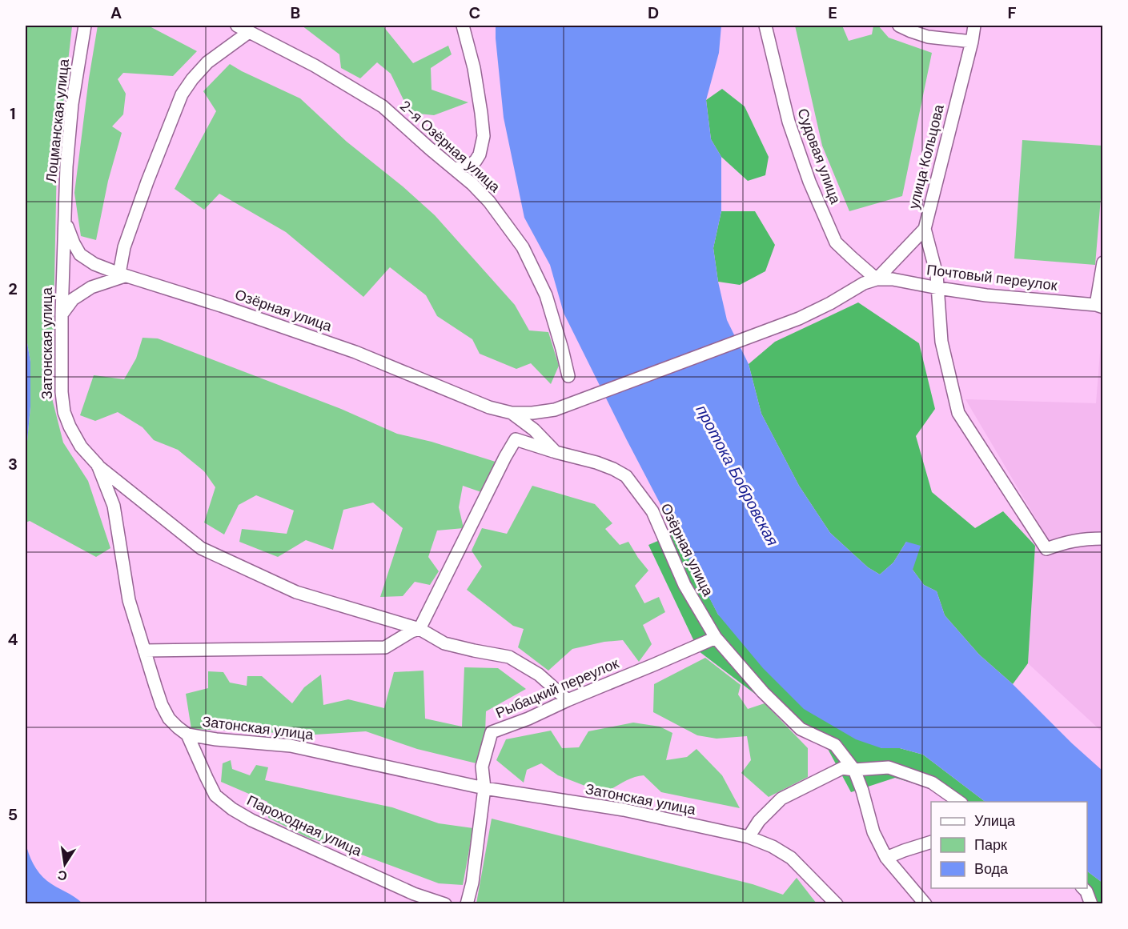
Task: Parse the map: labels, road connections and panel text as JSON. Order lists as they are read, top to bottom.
{
  "streets": {
    "street": [
      "Лоцманская улица",
      "2-я Озёрная улица",
      "Судовая улица",
      "улица Кольцова",
      "Почтовый переулок",
      "Озёрная улица",
      "Затонская улица",
      "Рыбацкий переулок",
      "Пароходная улица"
    ]
  },
  "crossings": [
    ["Лоцманская улица", "Озёрная улица"],
    ["Лоцманская улица", "Затонская улица"],
    ["Судовая улица", "улица Кольцова"],
    ["Судовая улица", "Почтовый переулок"],
    ["Судовая улица", "Озёрная улица"],
    ["улица Кольцова", "Почтовый переулок"],
    ["улица Кольцова", "Озёрная улица"],
    ["Почтовый переулок", "Озёрная улица"],
    ["Озёрная улица", "Затонская улица"],
    ["Озёрная улица", "Рыбацкий переулок"],
    ["Затонская улица", "Рыбацкий переулок"],
    ["Затонская улица", "Пароходная улица"]
  ],
  "water": ["протока Бобровская"],
  "legend": ["Улица", "Парк", "Вода"],
  "north": "bottom",
  "grid": {
    "columns": [
      "A",
      "B",
      "C",
      "D",
      "E",
      "F"
    ],
    "rows": [
      "1",
      "2",
      "3",
      "4",
      "5"
    ]
  }
}
